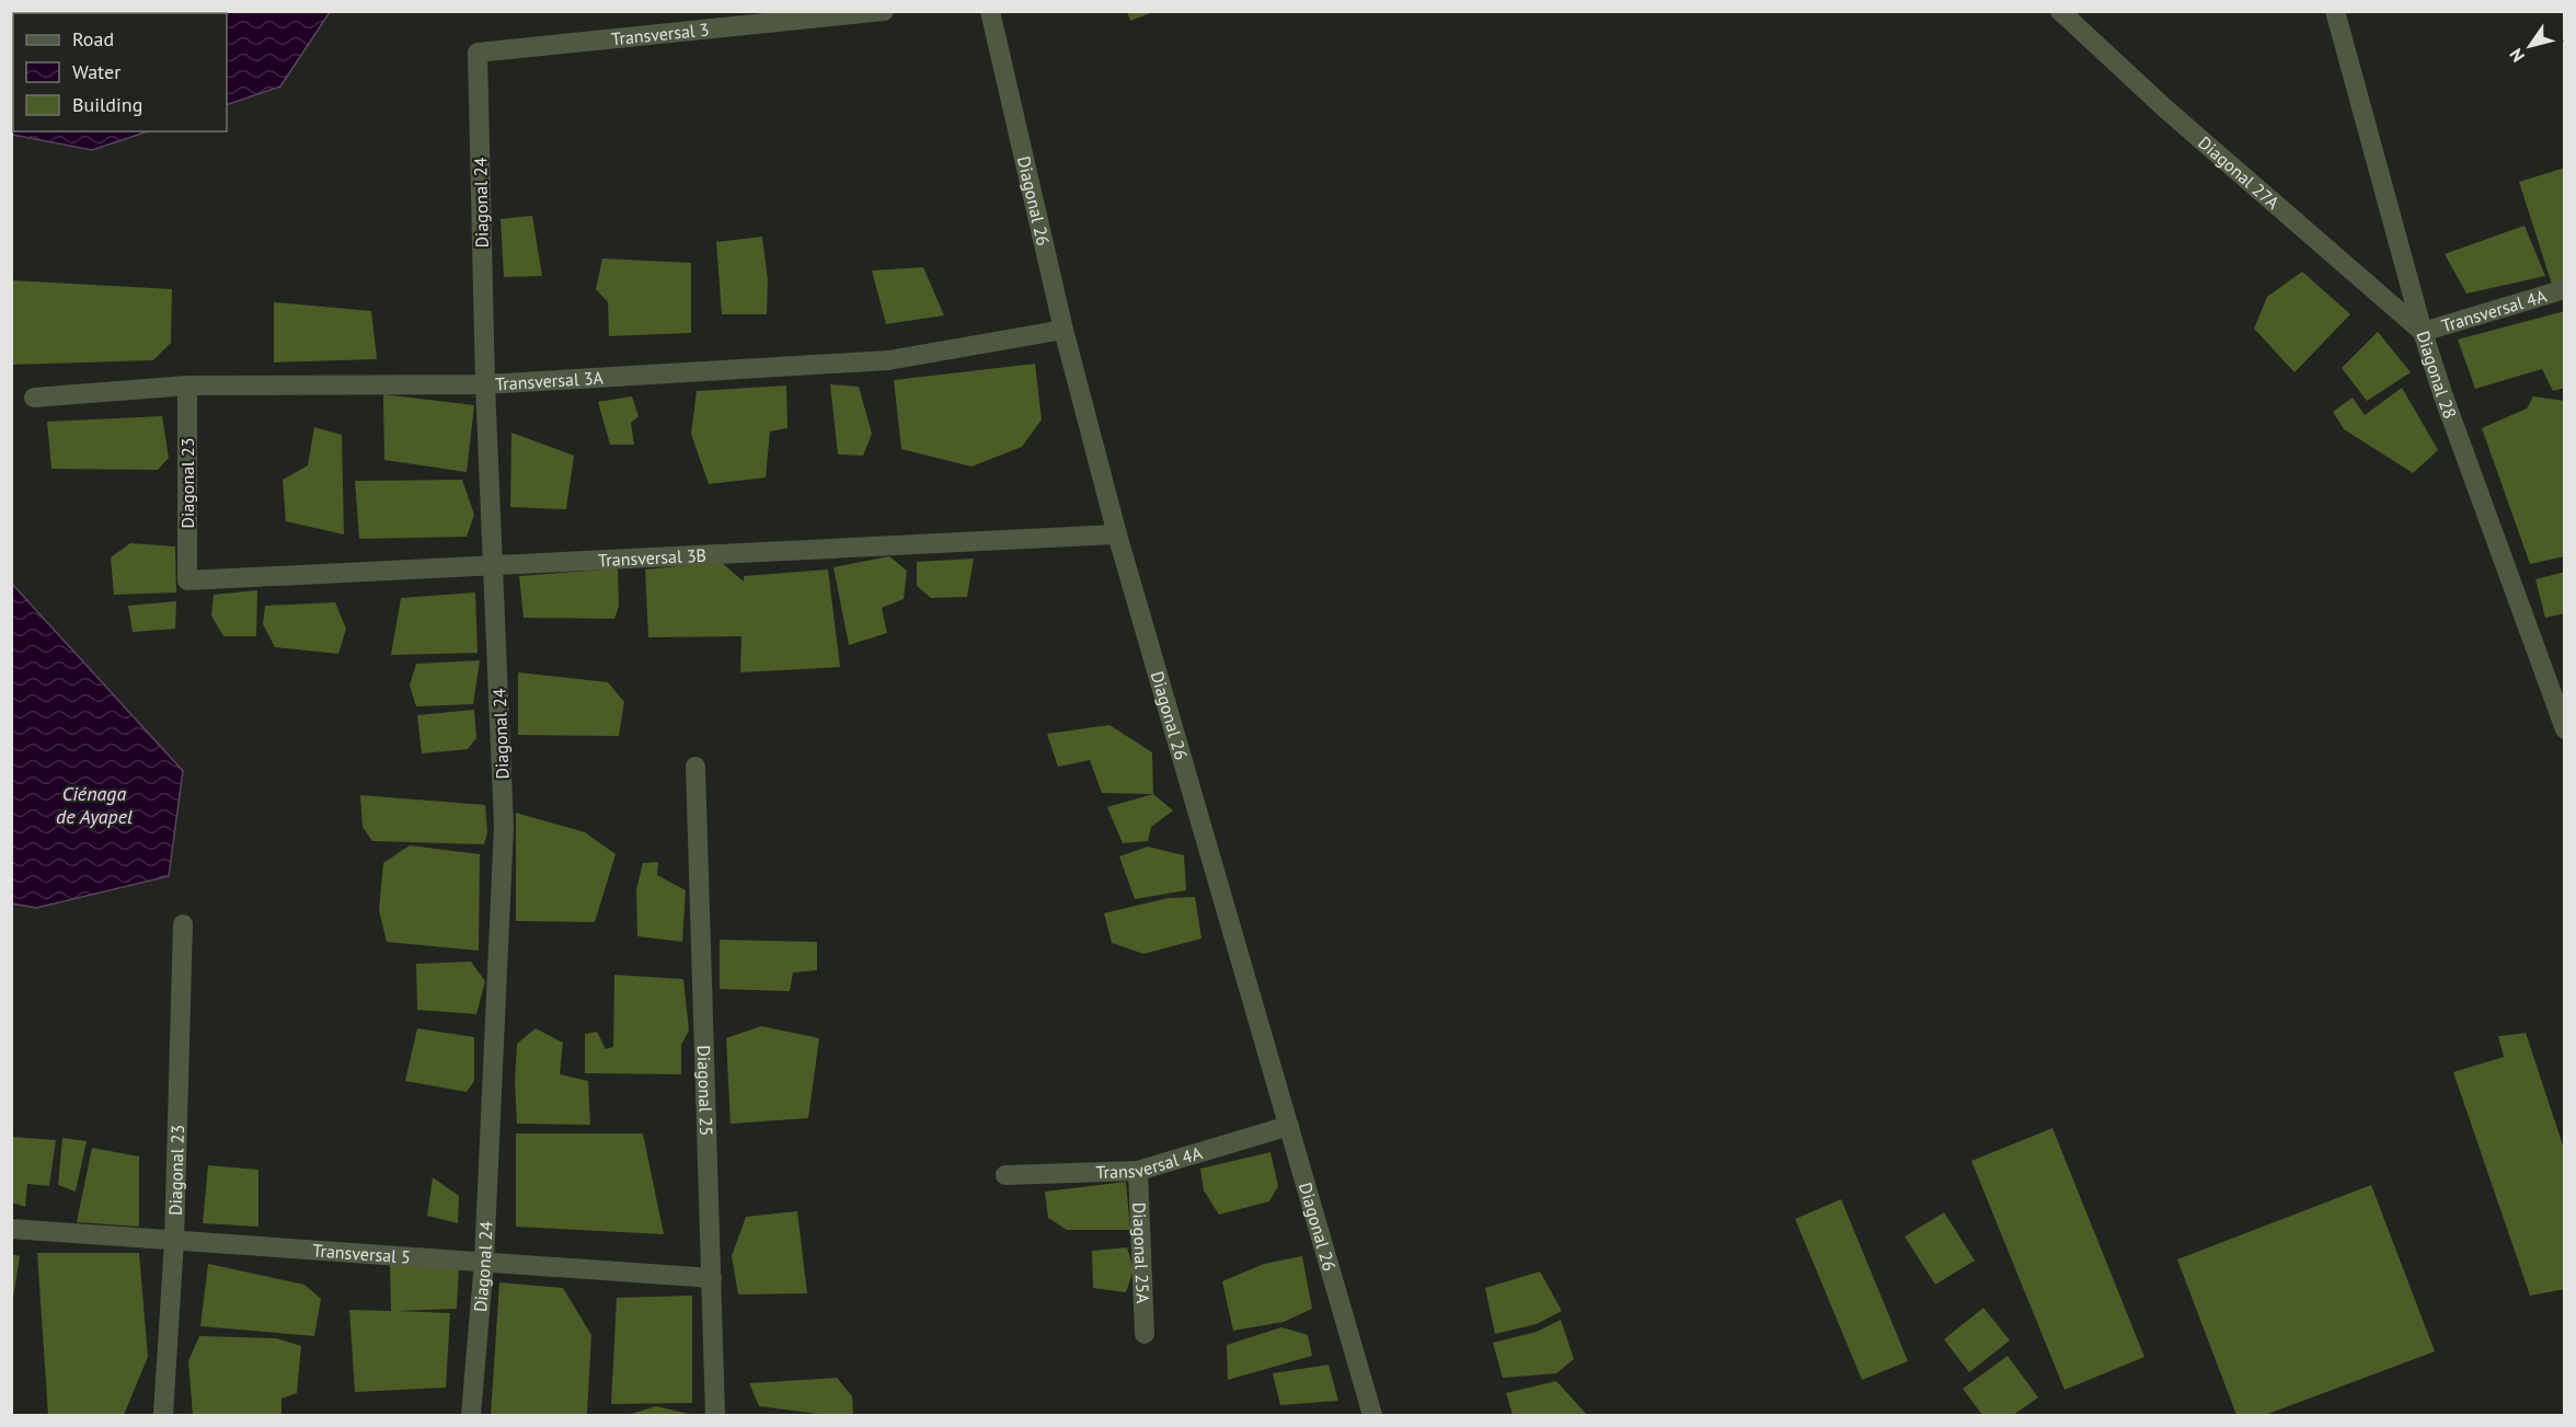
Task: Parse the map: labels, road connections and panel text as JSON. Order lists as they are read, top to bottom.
{
  "streets": {
    "street": [
      "Transversal 3",
      "Diagonal 27A",
      "Diagonal 24",
      "Diagonal 26",
      "Transversal 4A",
      "Diagonal 28",
      "Transversal 3A",
      "Diagonal 23",
      "Transversal 3B",
      "Diagonal 25",
      "Transversal 5",
      "Diagonal 25A"
    ]
  },
  "crossings": [
    ["Transversal 3", "Diagonal 24"],
    ["Diagonal 27A", "Transversal 4A"],
    ["Diagonal 27A", "Diagonal 28"],
    ["Diagonal 24", "Transversal 3A"],
    ["Diagonal 24", "Transversal 3B"],
    ["Diagonal 24", "Transversal 5"],
    ["Diagonal 26", "Transversal 4A"],
    ["Diagonal 26", "Transversal 3A"],
    ["Diagonal 26", "Transversal 3B"],
    ["Transversal 4A", "Diagonal 28"],
    ["Transversal 4A", "Diagonal 25A"],
    ["Transversal 3A", "Diagonal 23"],
    ["Diagonal 23", "Transversal 3B"],
    ["Diagonal 23", "Transversal 5"],
    ["Diagonal 25", "Transversal 5"]
  ],
  "water": ["Ciénaga de Ayapel"],
  "legend": ["Road", "Water", "Building"],
  "north": "bottom left"
}
